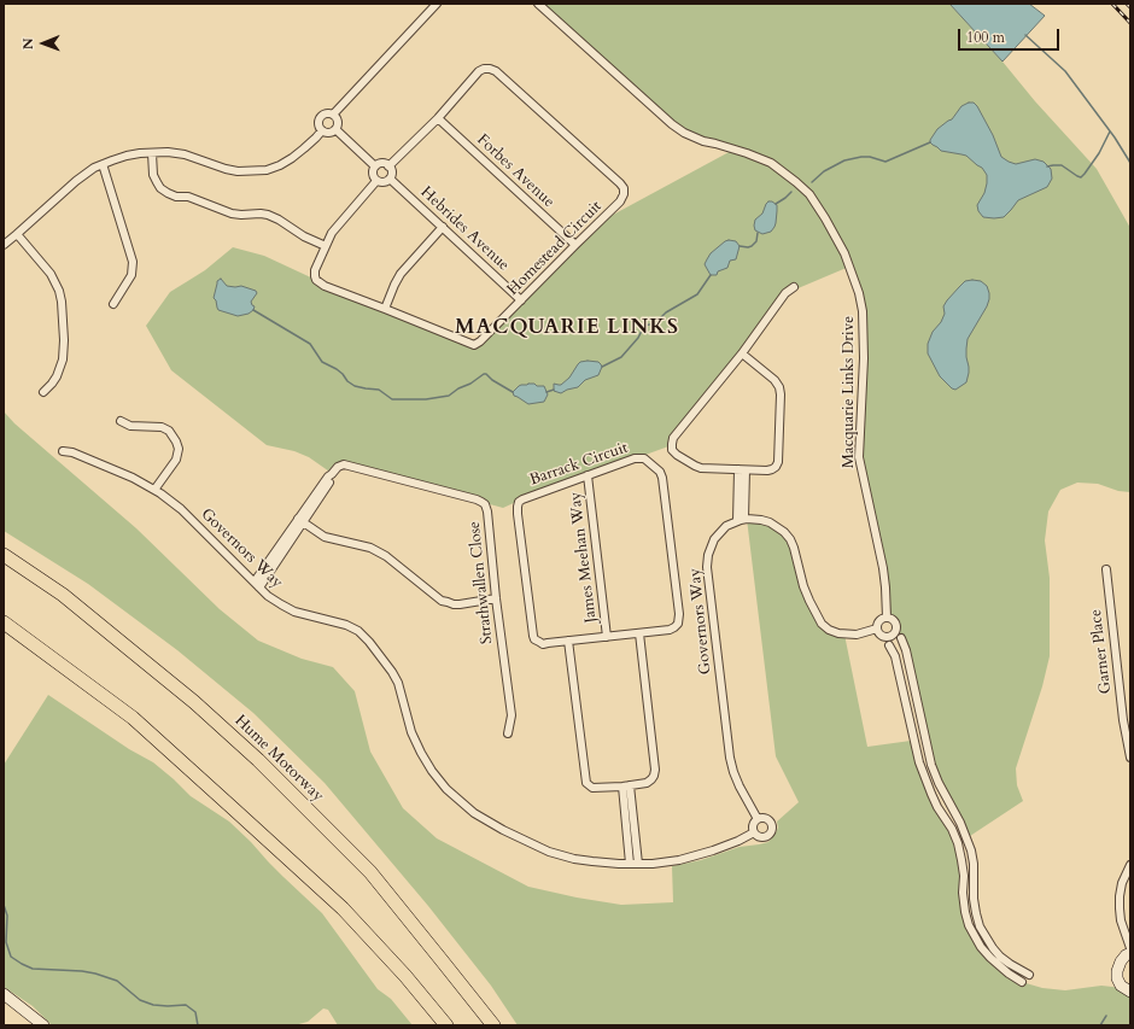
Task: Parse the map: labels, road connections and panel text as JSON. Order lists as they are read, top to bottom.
{
  "streets": {
    "highway": ["Hume Motorway"],
    "street": [
      "Forbes Avenue",
      "Hebrides Avenue",
      "Homestead Circuit",
      "Macquarie Links Drive",
      "Barrack Circuit",
      "Governors Way",
      "James Meehan Way",
      "Strathwallen Close",
      "Garner Place"
    ]
  },
  "crossings": [
    ["Forbes Avenue", "Homestead Circuit"],
    ["Hebrides Avenue", "Homestead Circuit"],
    ["Barrack Circuit", "James Meehan Way"]
  ],
  "districts": ["MACQUARIE LINKS"],
  "scale_bar": "100 m",
  "north": "left"
}
